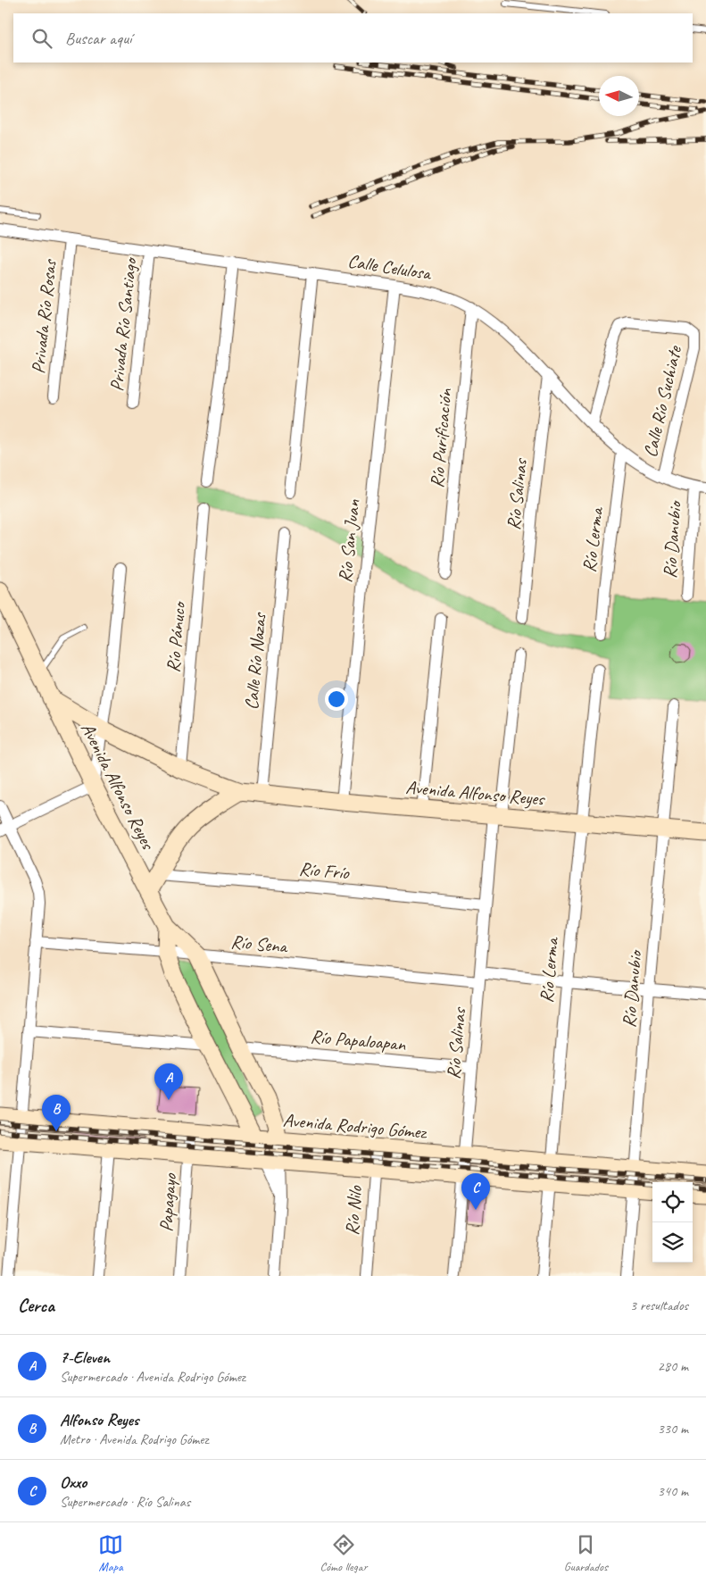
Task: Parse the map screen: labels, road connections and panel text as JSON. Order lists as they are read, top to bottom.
{
  "streets": {
    "street": [
      "Calle Celulosa",
      "Privada Río Rosas",
      "Privada Río Santiago",
      "Calle Río Suchiate",
      "Río Purificación",
      "Río Salinas",
      "Río Lerma",
      "Río Danubio",
      "Río San Juan",
      "Río Pánuco",
      "Calle Río Nazas",
      "Avenida Alfonso Reyes",
      "Río Frío",
      "Río Sena",
      "Río Papaloapan",
      "Avenida Rodrigo Gómez",
      "Papagayo",
      "Río Nilo"
    ]
  },
  "crossings": [
    ["Calle Celulosa", "Privada Río Rosas"],
    ["Calle Celulosa", "Privada Río Santiago"],
    ["Calle Celulosa", "Calle Río Suchiate"],
    ["Calle Celulosa", "Río Purificación"],
    ["Calle Celulosa", "Río Salinas"],
    ["Calle Celulosa", "Río Lerma"],
    ["Calle Celulosa", "Río Danubio"],
    ["Calle Celulosa", "Río San Juan"],
    ["Río Salinas", "Avenida Alfonso Reyes"],
    ["Río Salinas", "Río Frío"],
    ["Río Salinas", "Río Sena"],
    ["Río Salinas", "Río Papaloapan"],
    ["Río Salinas", "Avenida Rodrigo Gómez"],
    ["Río Lerma", "Avenida Alfonso Reyes"],
    ["Río Lerma", "Río Sena"],
    ["Río Lerma", "Avenida Rodrigo Gómez"],
    ["Río Danubio", "Avenida Alfonso Reyes"],
    ["Río Danubio", "Río Sena"],
    ["Río Danubio", "Avenida Rodrigo Gómez"],
    ["Río San Juan", "Avenida Alfonso Reyes"],
    ["Río Pánuco", "Avenida Alfonso Reyes"],
    ["Calle Río Nazas", "Avenida Alfonso Reyes"],
    ["Avenida Alfonso Reyes", "Río Frío"],
    ["Avenida Alfonso Reyes", "Río Sena"],
    ["Avenida Rodrigo Gómez", "Papagayo"],
    ["Avenida Rodrigo Gómez", "Río Nilo"]
  ],
  "north": "left",
  "page": {
    "search": "Buscar aquí",
    "pins": ["A", "B", "C"],
    "heading": ["Cerca", "3 resultados"],
    "list": [
      {
        "mark": "A",
        "name": "7-Eleven",
        "note": "Supermercado · Avenida Rodrigo Gómez",
        "value": "280 m"
      },
      {
        "mark": "B",
        "name": "Alfonso Reyes",
        "note": "Metro · Avenida Rodrigo Gómez",
        "value": "330 m"
      },
      {
        "mark": "C",
        "name": "Oxxo",
        "note": "Supermercado · Río Salinas",
        "value": "340 m"
      }
    ],
    "nav": ["Mapa", "Cómo llegar", "Guardados"]
  }
}
